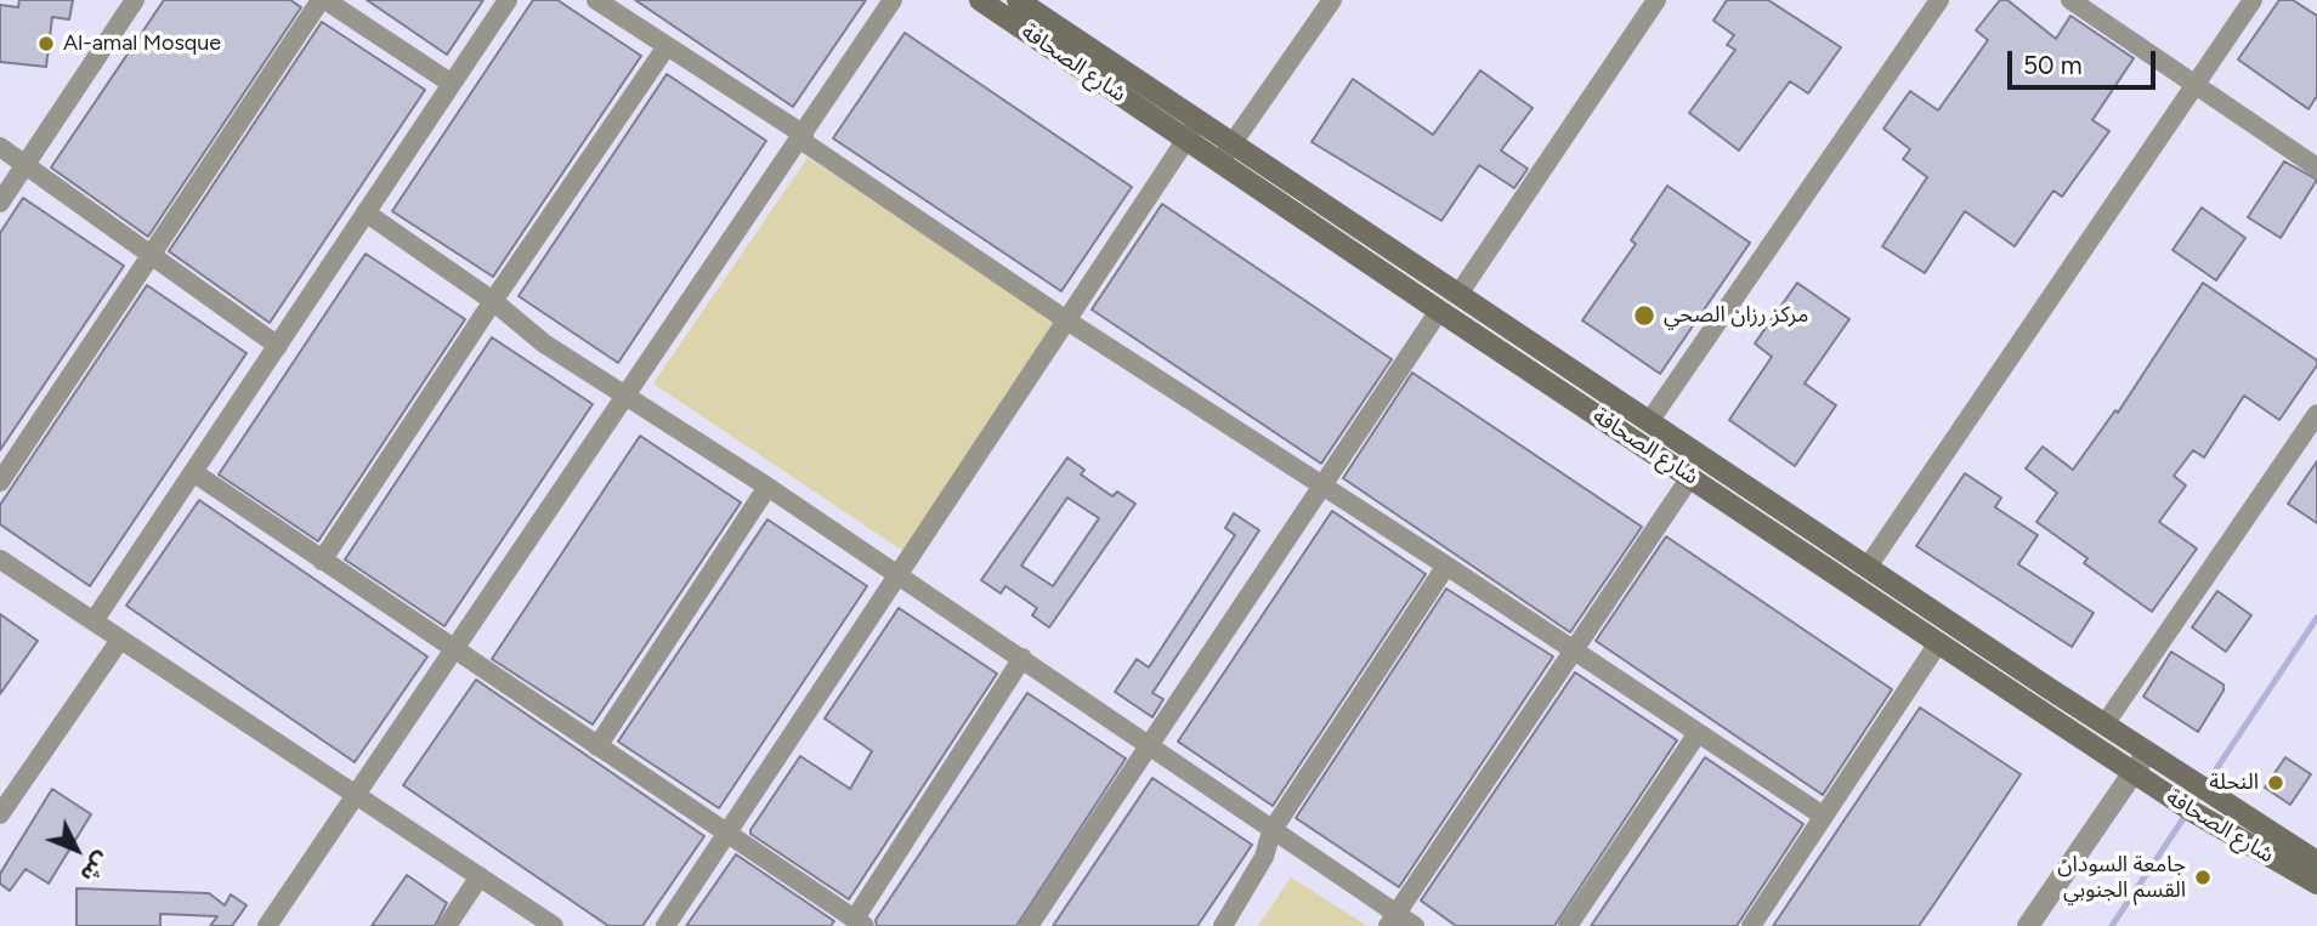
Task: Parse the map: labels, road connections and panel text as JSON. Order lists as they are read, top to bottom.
{
  "streets": {
    "main road": ["شارع الصحافة"]
  },
  "places": [
    "Al-amal Mosque",
    "مركز رزان الصحي",
    "النحلة",
    "جامعة السودان القسم الجنوبي"
  ],
  "scale_bar": "50 m",
  "north": "bottom right"
}
